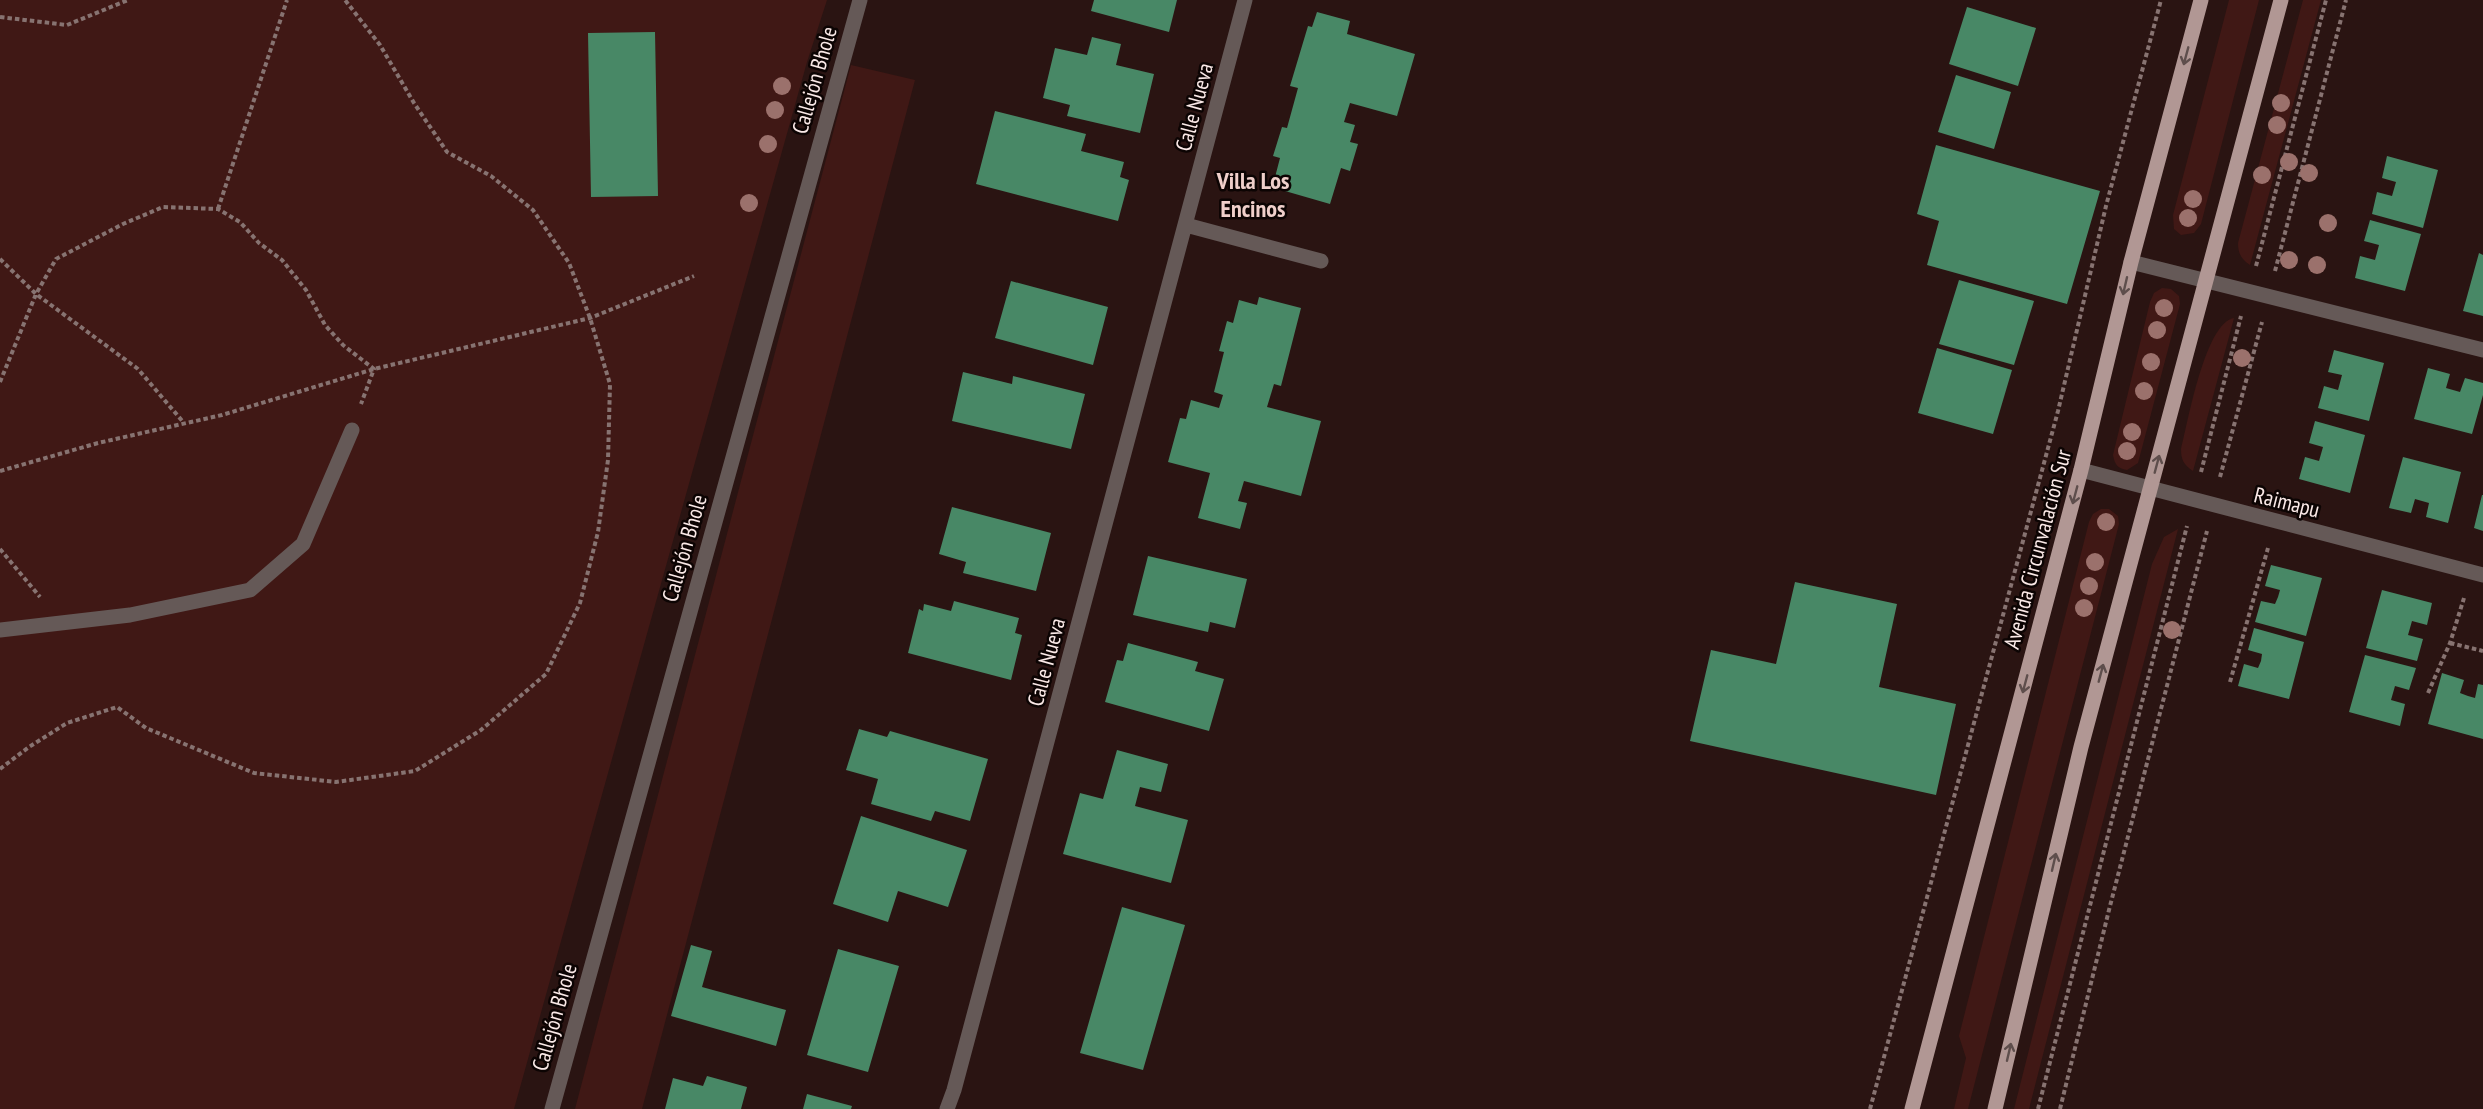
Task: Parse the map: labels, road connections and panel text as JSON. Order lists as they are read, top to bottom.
{
  "streets": {
    "main road": ["Avenida Circunvalación Sur"],
    "street": ["Callejón Bhole", "Calle Nueva", "Raimapu"]
  },
  "crossings": [
    ["Raimapu", "Avenida Circunvalación Sur"]
  ],
  "districts": ["Villa Los Encinos"]
}
